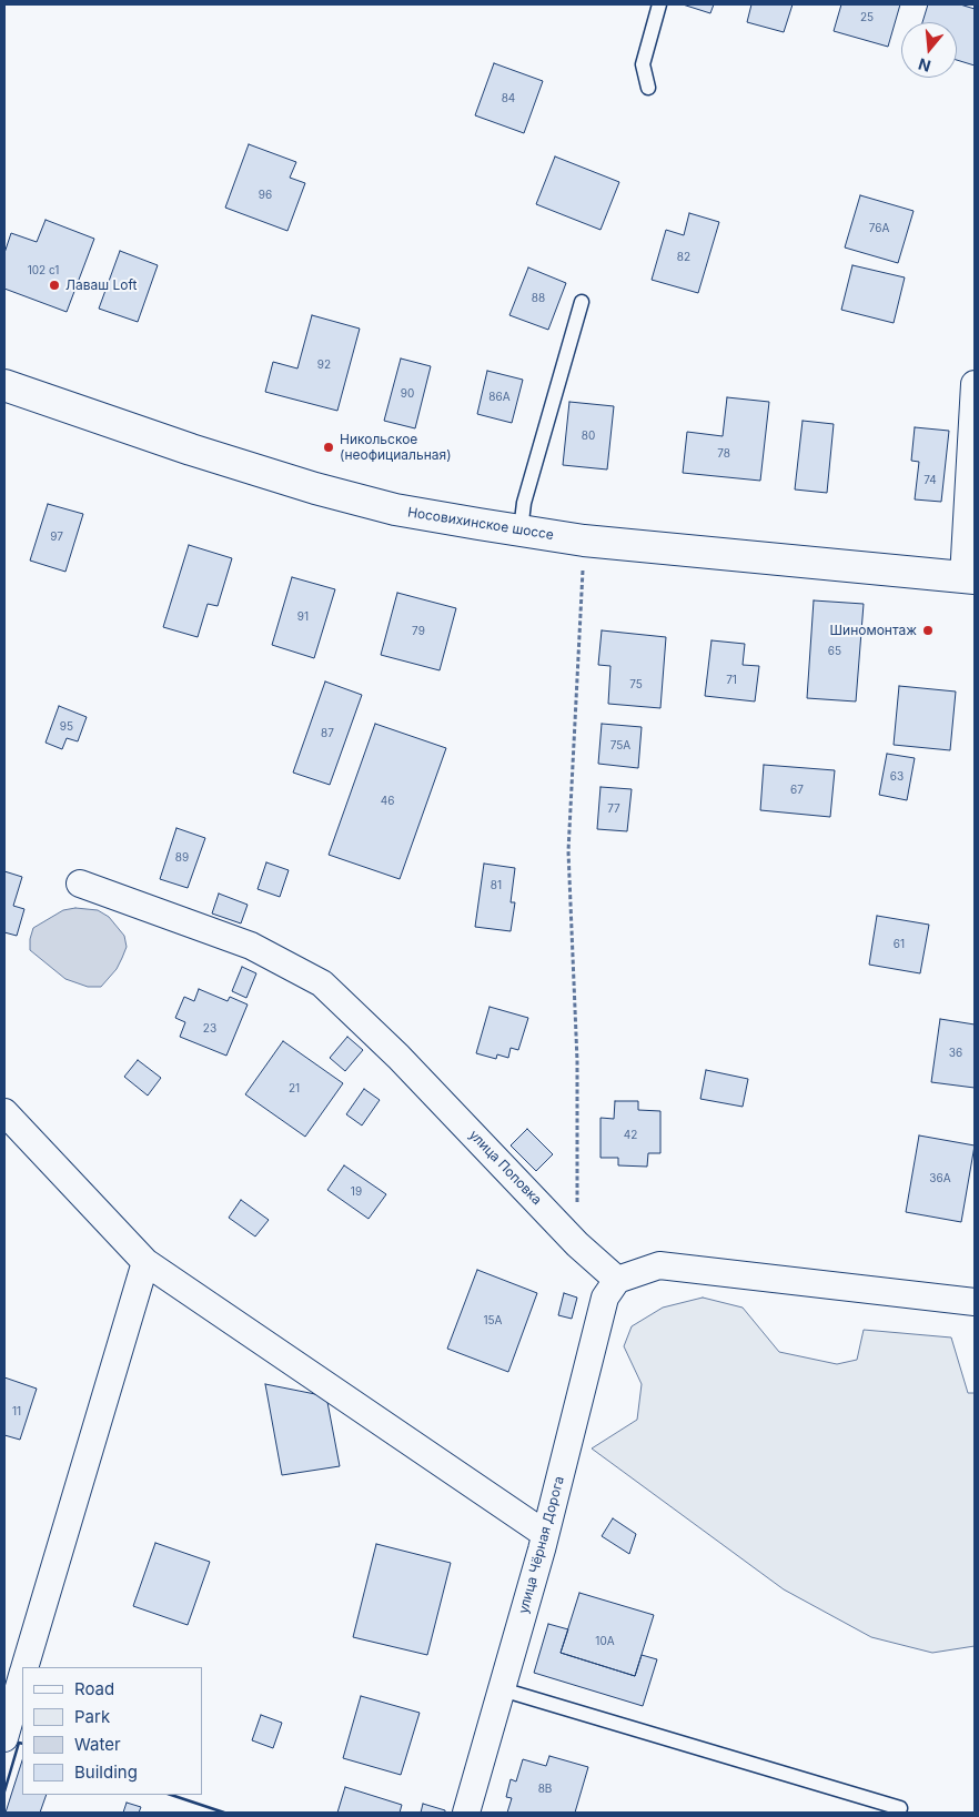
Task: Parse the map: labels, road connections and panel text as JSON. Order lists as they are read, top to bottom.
{
  "streets": {
    "main road": ["Носовихинское шоссе"],
    "street": ["улица Поповка", "улица Чёрная Дорога"]
  },
  "crossings": [
    ["улица Поповка", "улица Чёрная Дорога"]
  ],
  "places": ["Лаваш Loft", "Никольское (неофициальная)", "Шиномонтаж"],
  "house_numbers": [
    "25",
    "84",
    "96",
    "76А",
    "82",
    "102 с1",
    "88",
    "92",
    "90",
    "86А",
    "80",
    "78",
    "74",
    "97",
    "91",
    "79",
    "65",
    "71",
    "75",
    "95",
    "87",
    "75А",
    "63",
    "67",
    "46",
    "77",
    "89",
    "81",
    "61",
    "23",
    "36",
    "21",
    "42",
    "36А",
    "19",
    "15А",
    "11",
    "10А",
    "8В"
  ],
  "legend": [
    "Road",
    "Park",
    "Water",
    "Building"
  ],
  "north": "bottom"
}
